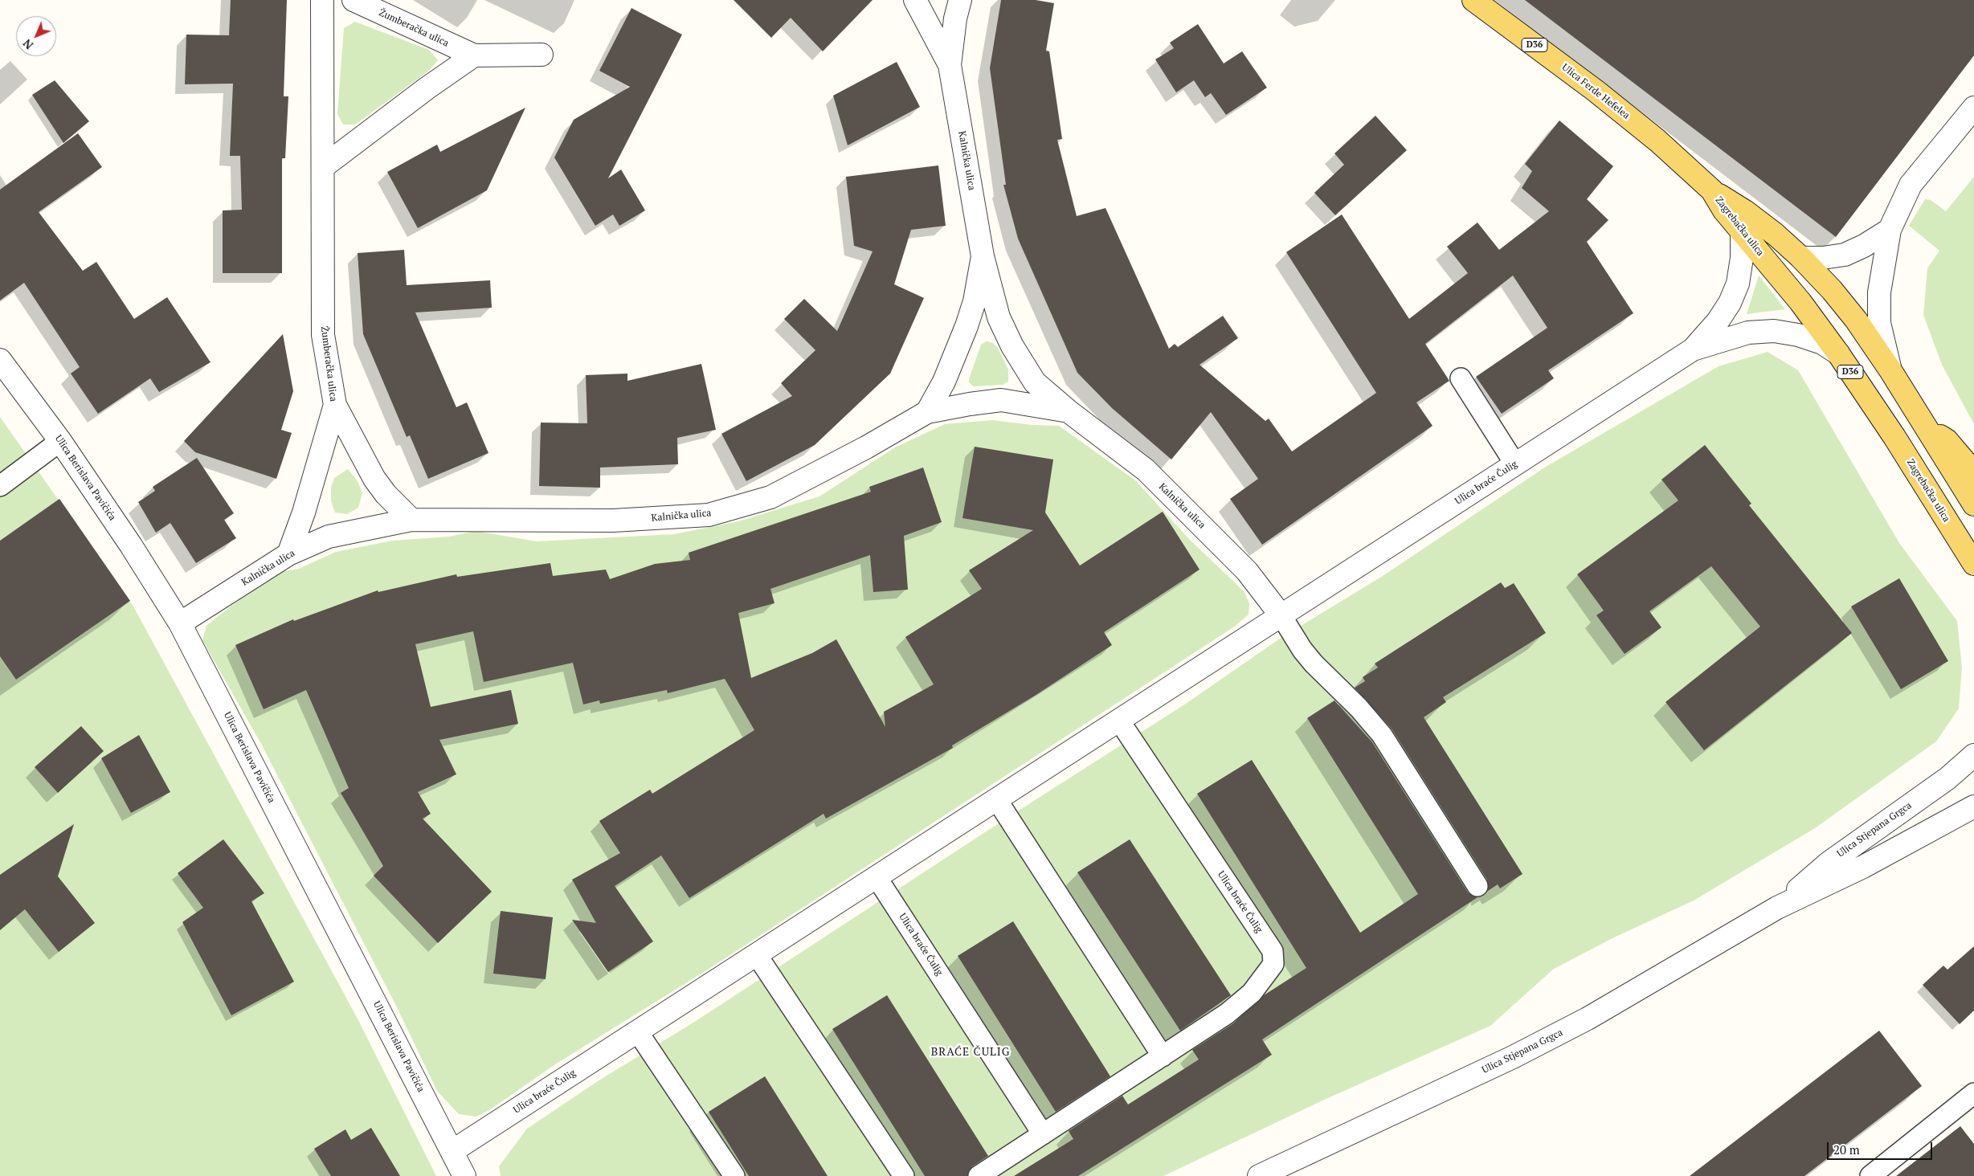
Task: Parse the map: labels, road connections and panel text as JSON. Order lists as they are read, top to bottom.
{
  "streets": {
    "main road": ["D36", "Ulica Ferde Hefelea", "Zagrebačka ulica"],
    "street": [
      "Žumberačka ulica",
      "Kalnička ulica",
      "Ulica Berislava Pavičića",
      "Ulica braće Čulig",
      "Ulica Stjepana Grgca"
    ]
  },
  "crossings": [
    ["Žumberačka ulica", "Kalnička ulica"],
    ["Ulica Ferde Hefelea", "Zagrebačka ulica"],
    ["Kalnička ulica", "Ulica Berislava Pavičića"],
    ["Kalnička ulica", "Ulica braće Čulig"],
    ["Zagrebačka ulica", "Ulica braće Čulig"],
    ["Ulica Berislava Pavičića", "Ulica braće Čulig"]
  ],
  "districts": ["BRAĆE ČULIG"],
  "scale_bar": "20 m",
  "north": "bottom left"
}
